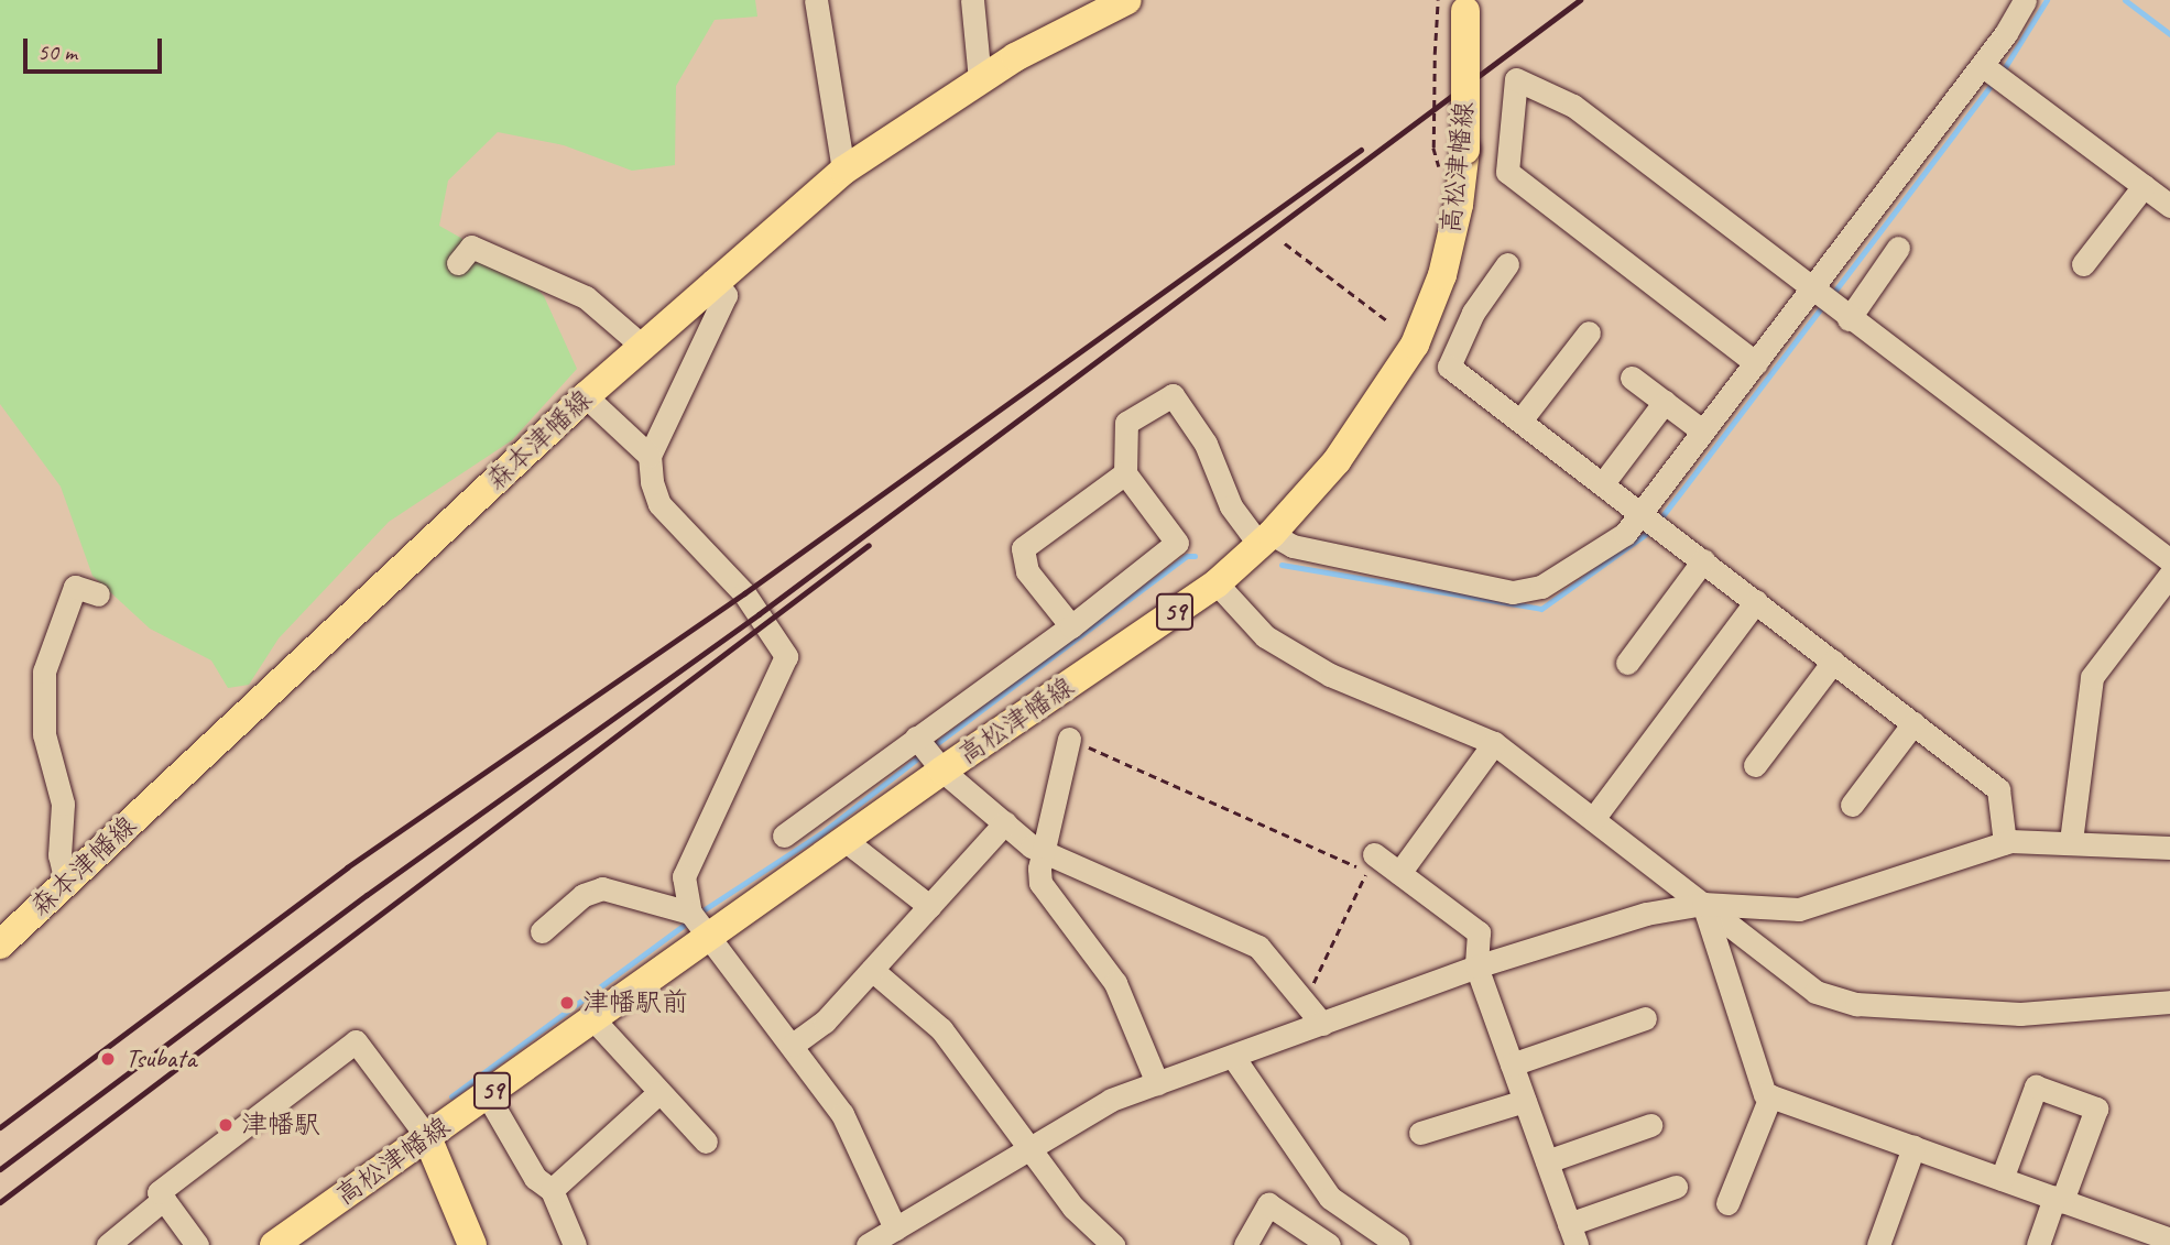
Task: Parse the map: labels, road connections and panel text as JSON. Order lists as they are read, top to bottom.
{
  "streets": {
    "main road": ["高松津幡線", "森本津幡線", "59"]
  },
  "places": ["津幡駅前", "Tsubata", "津幡駅"],
  "scale_bar": "50 m"
}
